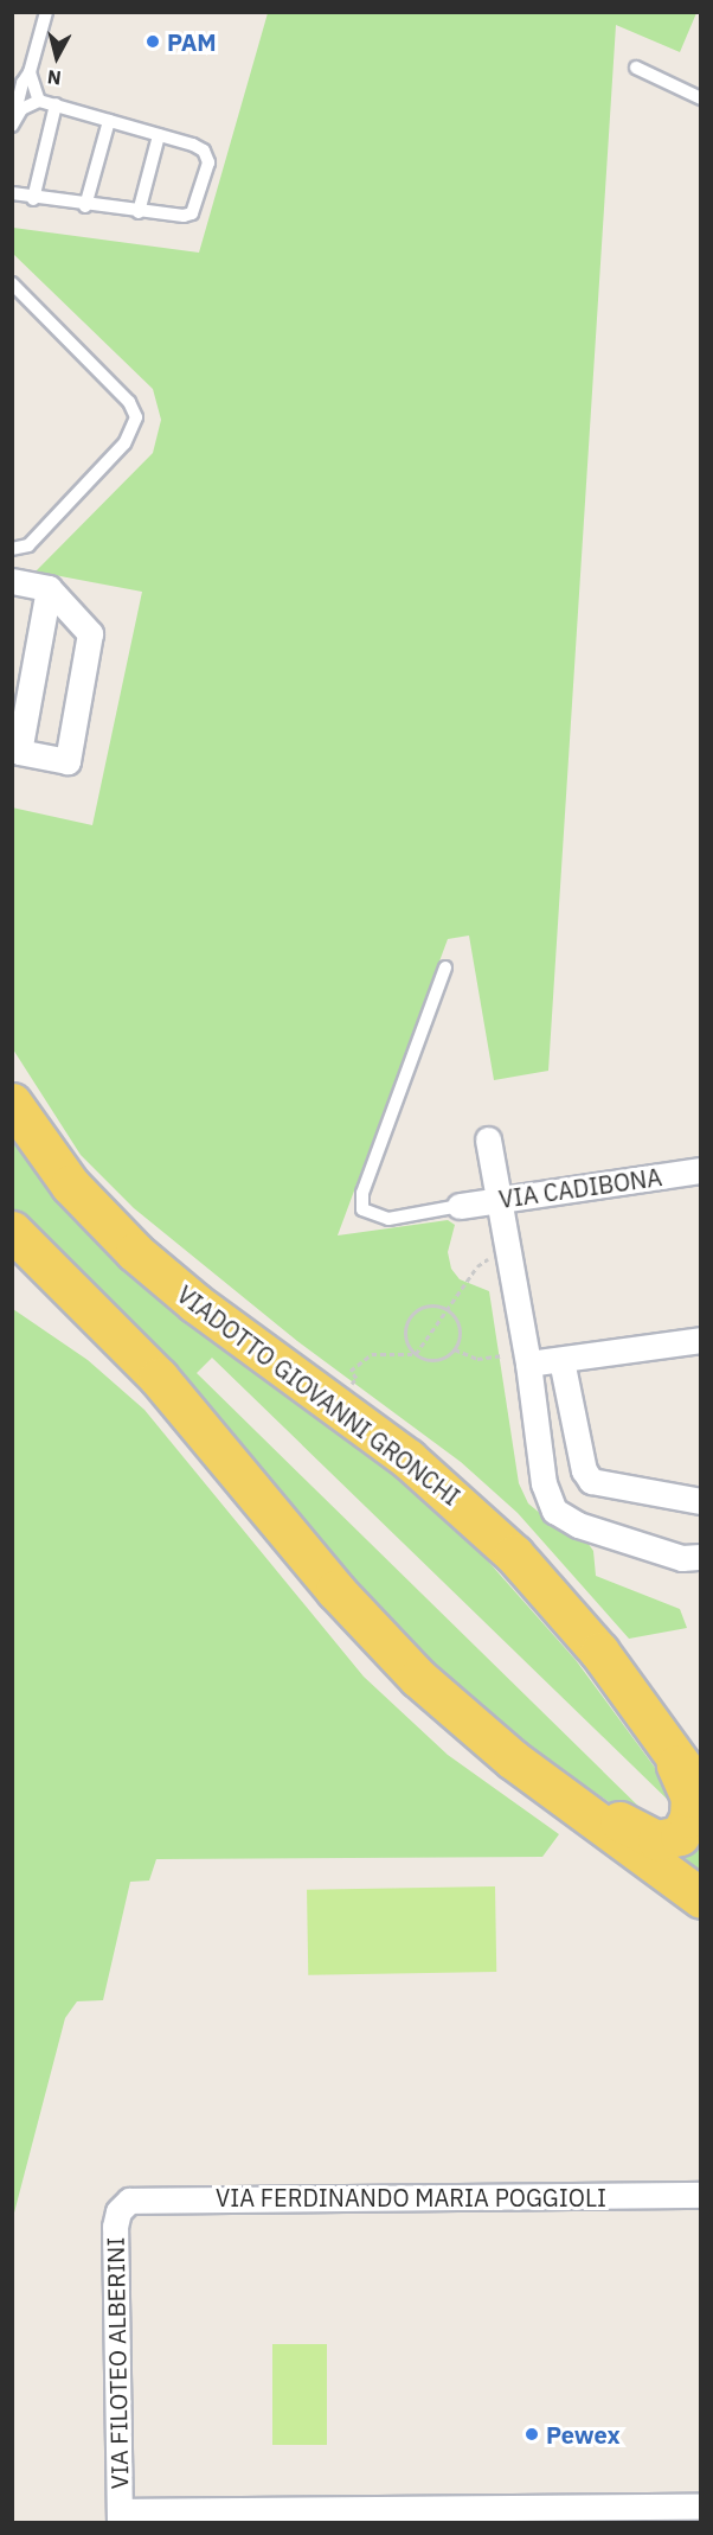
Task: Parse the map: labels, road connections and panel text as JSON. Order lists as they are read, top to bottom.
{
  "streets": {
    "main road": ["VIADOTTO GIOVANNI GRONCHI"],
    "street": ["VIA CADIBONA", "VIA FERDINANDO MARIA POGGIOLI", "VIA FILOTEO ALBERINI"]
  },
  "crossings": [
    ["VIA FERDINANDO MARIA POGGIOLI", "VIA FILOTEO ALBERINI"]
  ],
  "places": ["PAM", "Pewex"],
  "north": "bottom"
}
